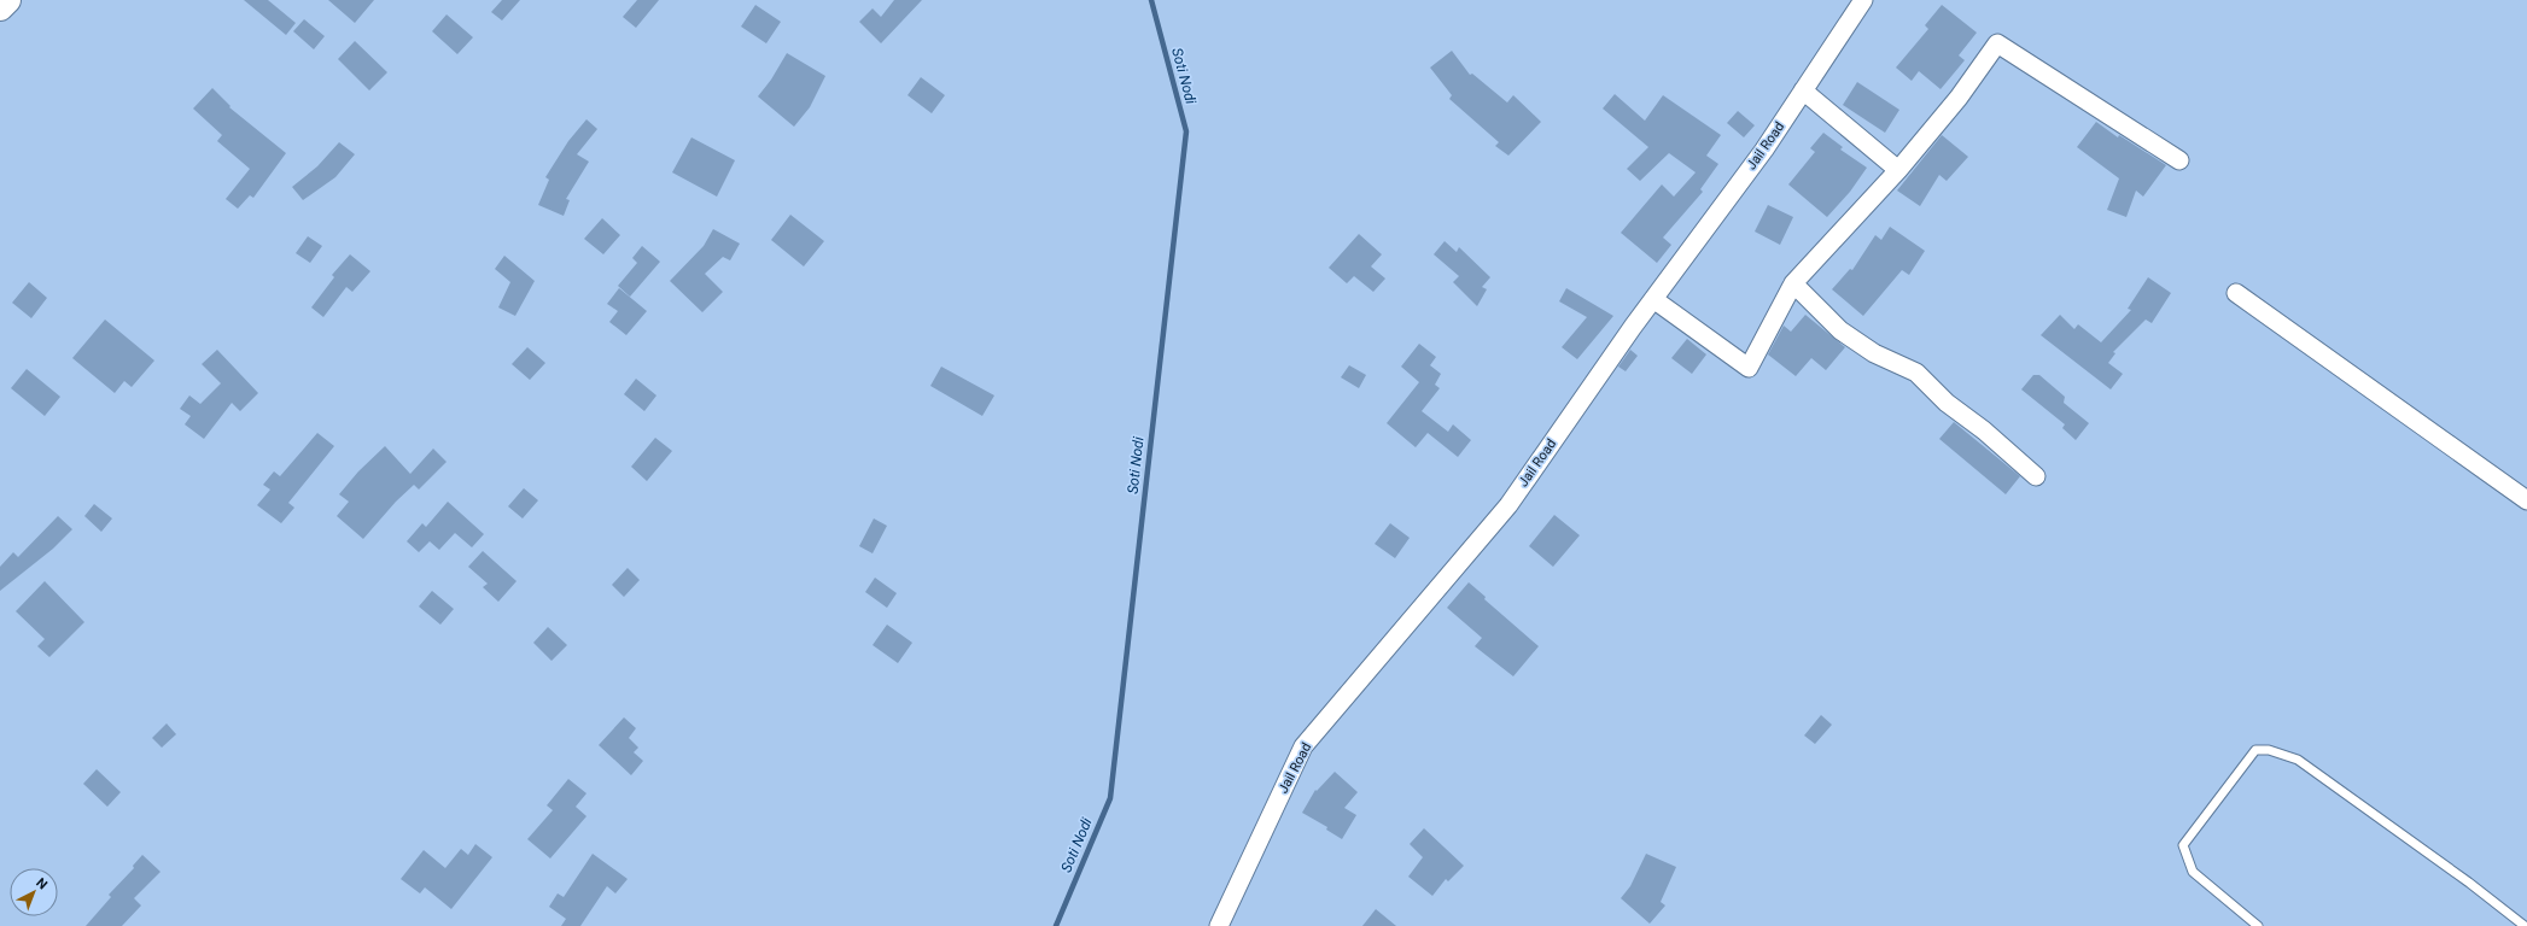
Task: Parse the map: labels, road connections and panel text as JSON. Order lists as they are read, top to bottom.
{
  "streets": {
    "street": ["Jail Road"]
  },
  "water": ["Soti Nodi"],
  "north": "top right"
}
